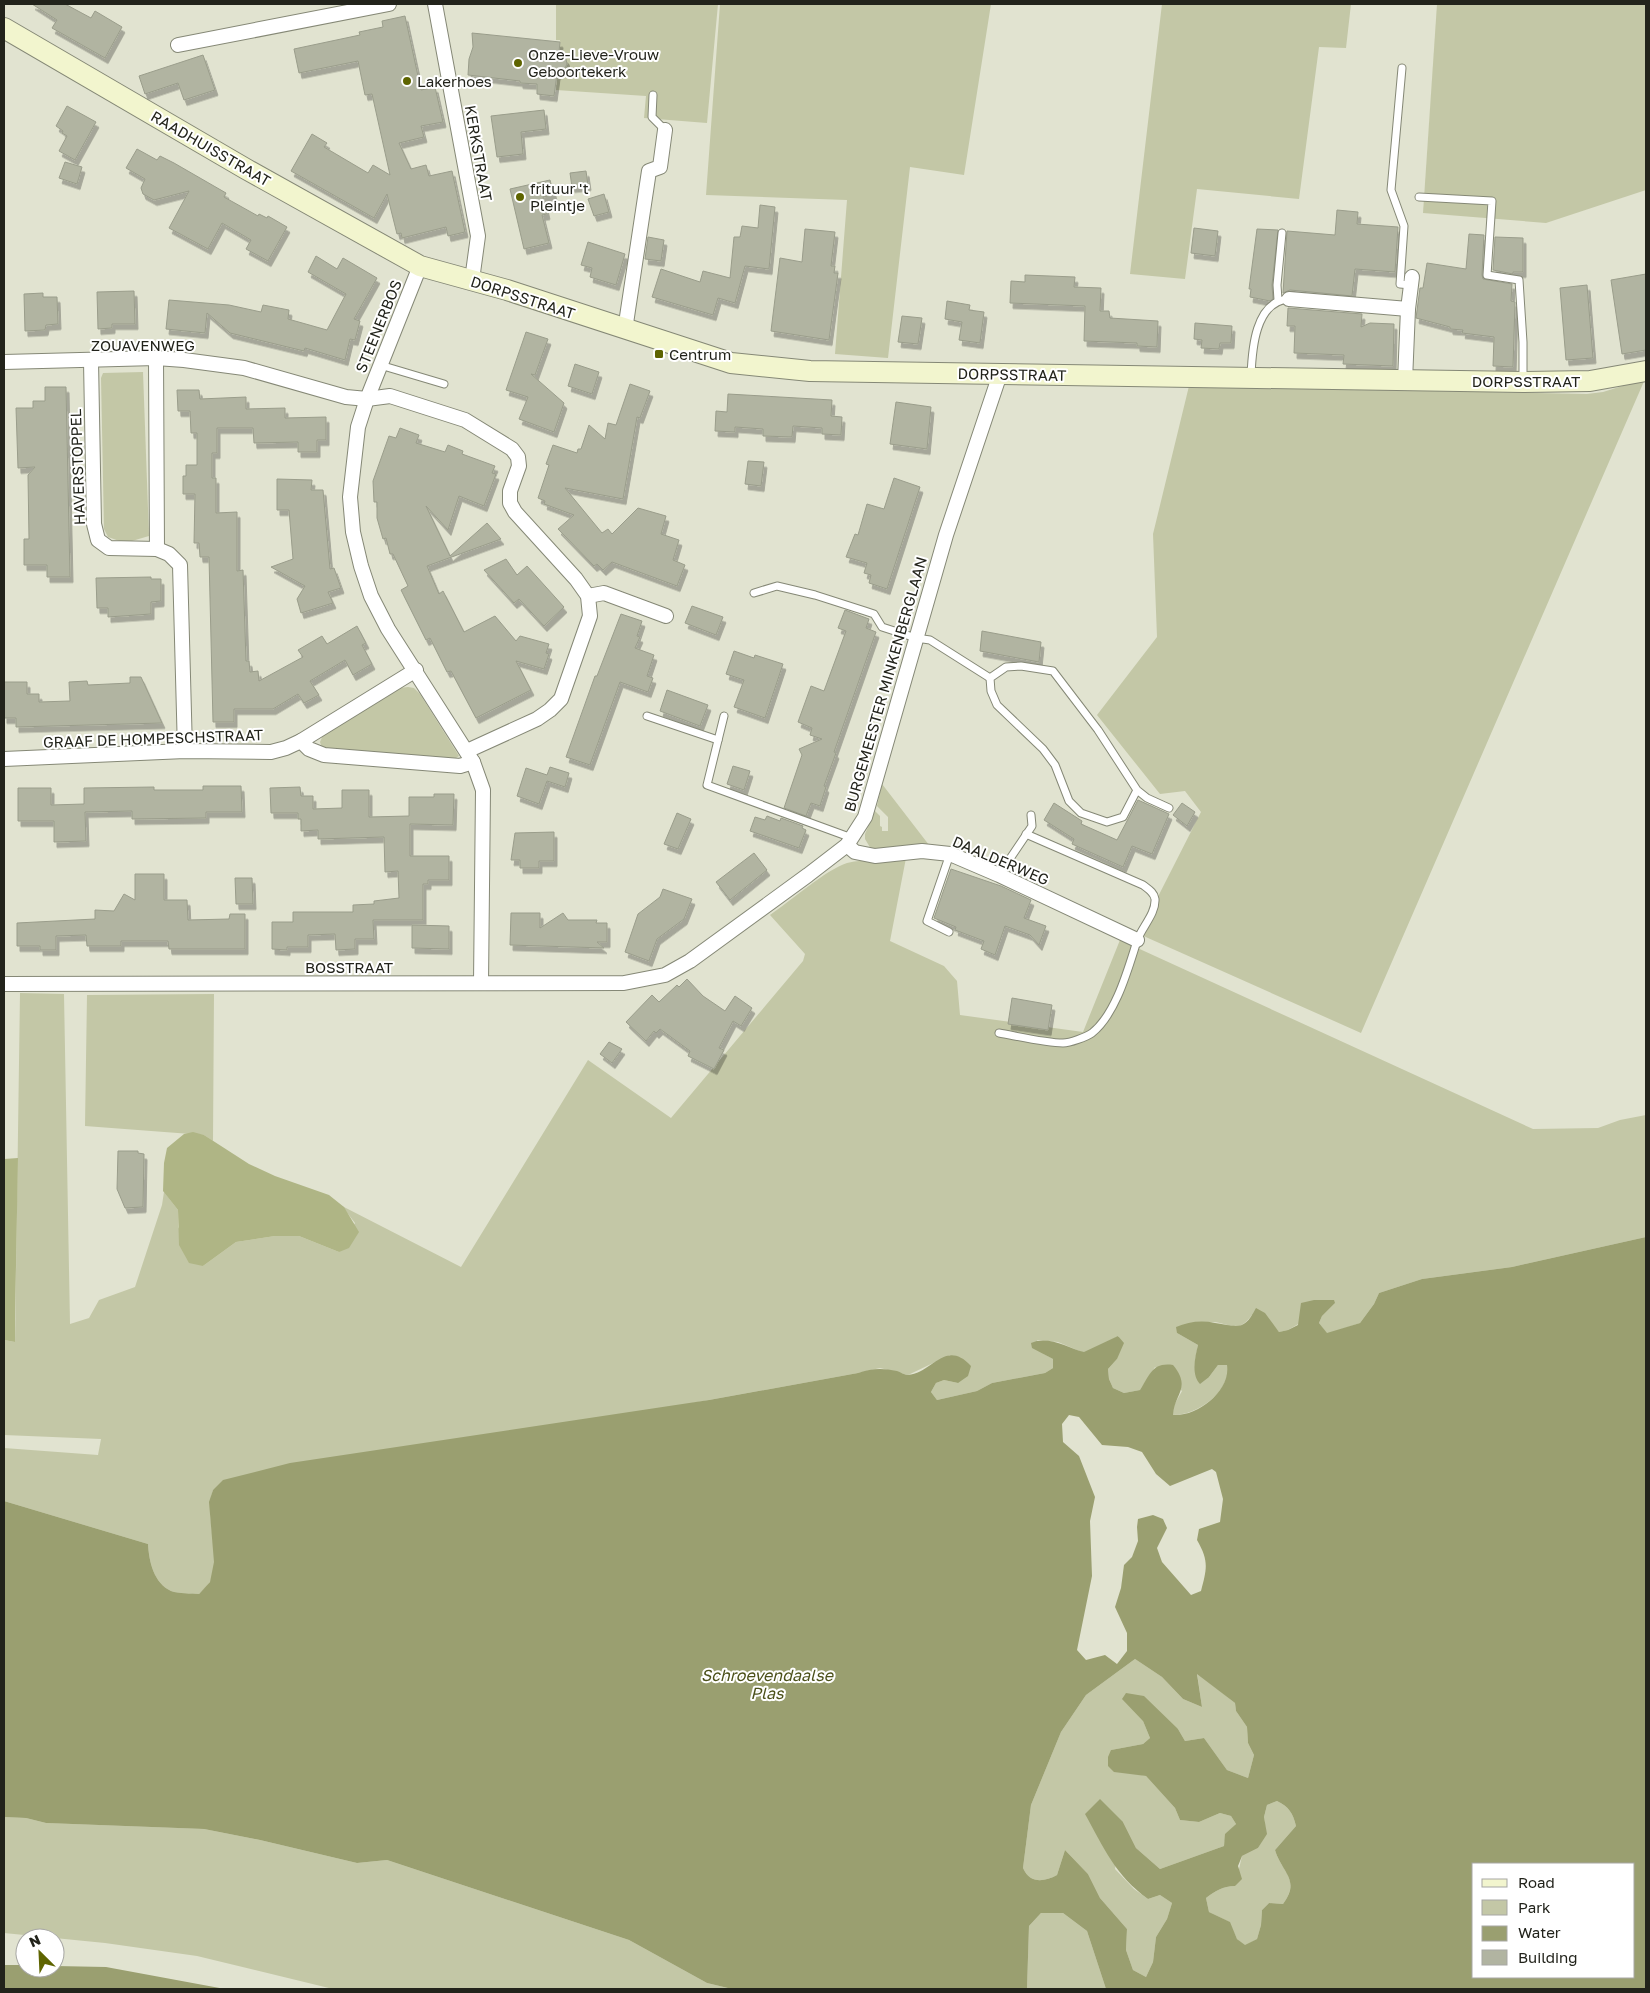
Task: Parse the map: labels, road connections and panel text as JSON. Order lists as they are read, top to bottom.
{
  "streets": {
    "street": [
      "RAADHUISSTRAAT",
      "KERKSTRAAT",
      "DORPSSTRAAT",
      "STEENERBOS",
      "ZOUAVENWEG",
      "HAVERSTOPPEL",
      "BURGEMEESTER MINKENBERGLAAN",
      "GRAAF DE HOMPESCHSTRAAT",
      "DAALDERWEG",
      "BOSSTRAAT"
    ]
  },
  "crossings": [
    ["RAADHUISSTRAAT", "DORPSSTRAAT"],
    ["RAADHUISSTRAAT", "STEENERBOS"],
    ["KERKSTRAAT", "DORPSSTRAAT"],
    ["DORPSSTRAAT", "STEENERBOS"],
    ["DORPSSTRAAT", "BURGEMEESTER MINKENBERGLAAN"],
    ["STEENERBOS", "ZOUAVENWEG"],
    ["STEENERBOS", "GRAAF DE HOMPESCHSTRAAT"],
    ["ZOUAVENWEG", "HAVERSTOPPEL"],
    ["BURGEMEESTER MINKENBERGLAAN", "DAALDERWEG"],
    ["BURGEMEESTER MINKENBERGLAAN", "BOSSTRAAT"]
  ],
  "water": ["Schroevendaalse Plas"],
  "places": {
    "other": ["Onze-Lieve-Vrouw Geboortekerk", "Lakerhoes", "frituur 't Pleintje"],
    "transit": ["Centrum"]
  },
  "legend": [
    "Road",
    "Park",
    "Water",
    "Building"
  ],
  "north": "top left"
}
